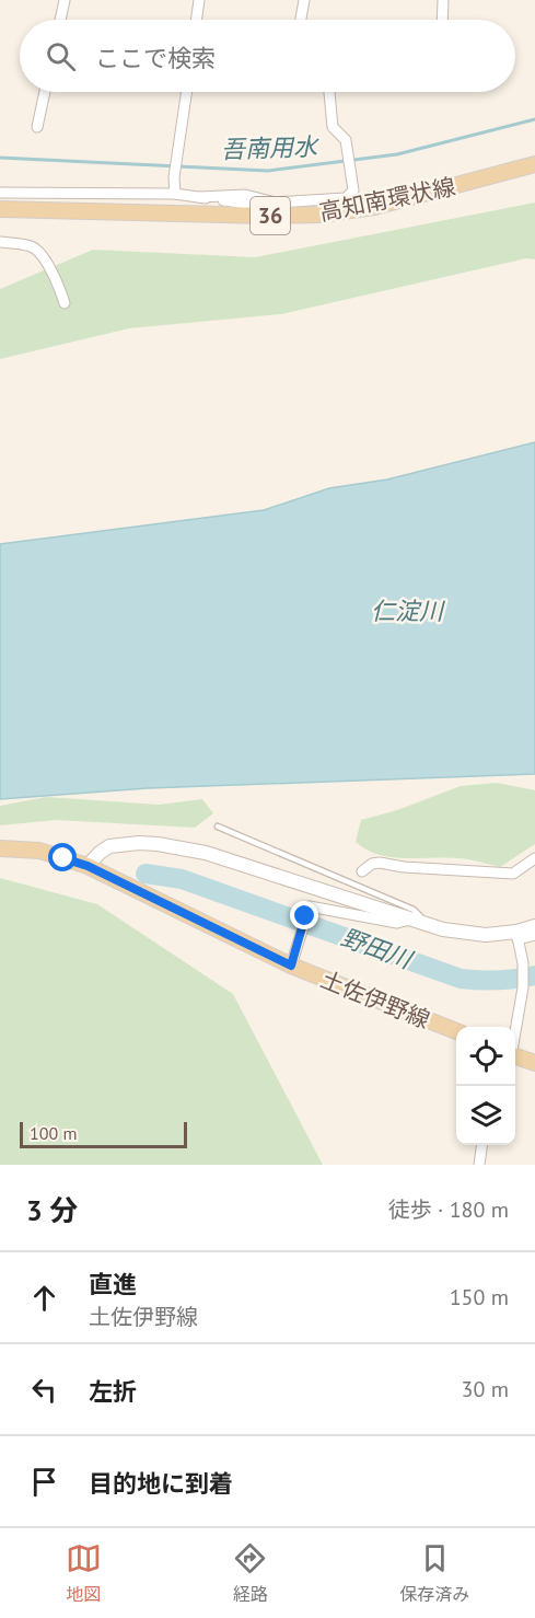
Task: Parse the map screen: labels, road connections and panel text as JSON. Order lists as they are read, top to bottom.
{
  "streets": {
    "main road": ["高知南環状線", "36", "土佐伊野線"]
  },
  "water": ["吾南用水", "仁淀川", "野田川"],
  "scale_bar": "100 m",
  "page": {
    "search": "ここで検索",
    "scale": "100 m",
    "heading": ["3 分", "徒歩 · 180 m"],
    "list": [
      ["直進", "土佐伊野線", "150 m"],
      ["左折", "30 m"],
      "目的地に到着"
    ],
    "nav": ["地図", "経路", "保存済み"]
  }
}
